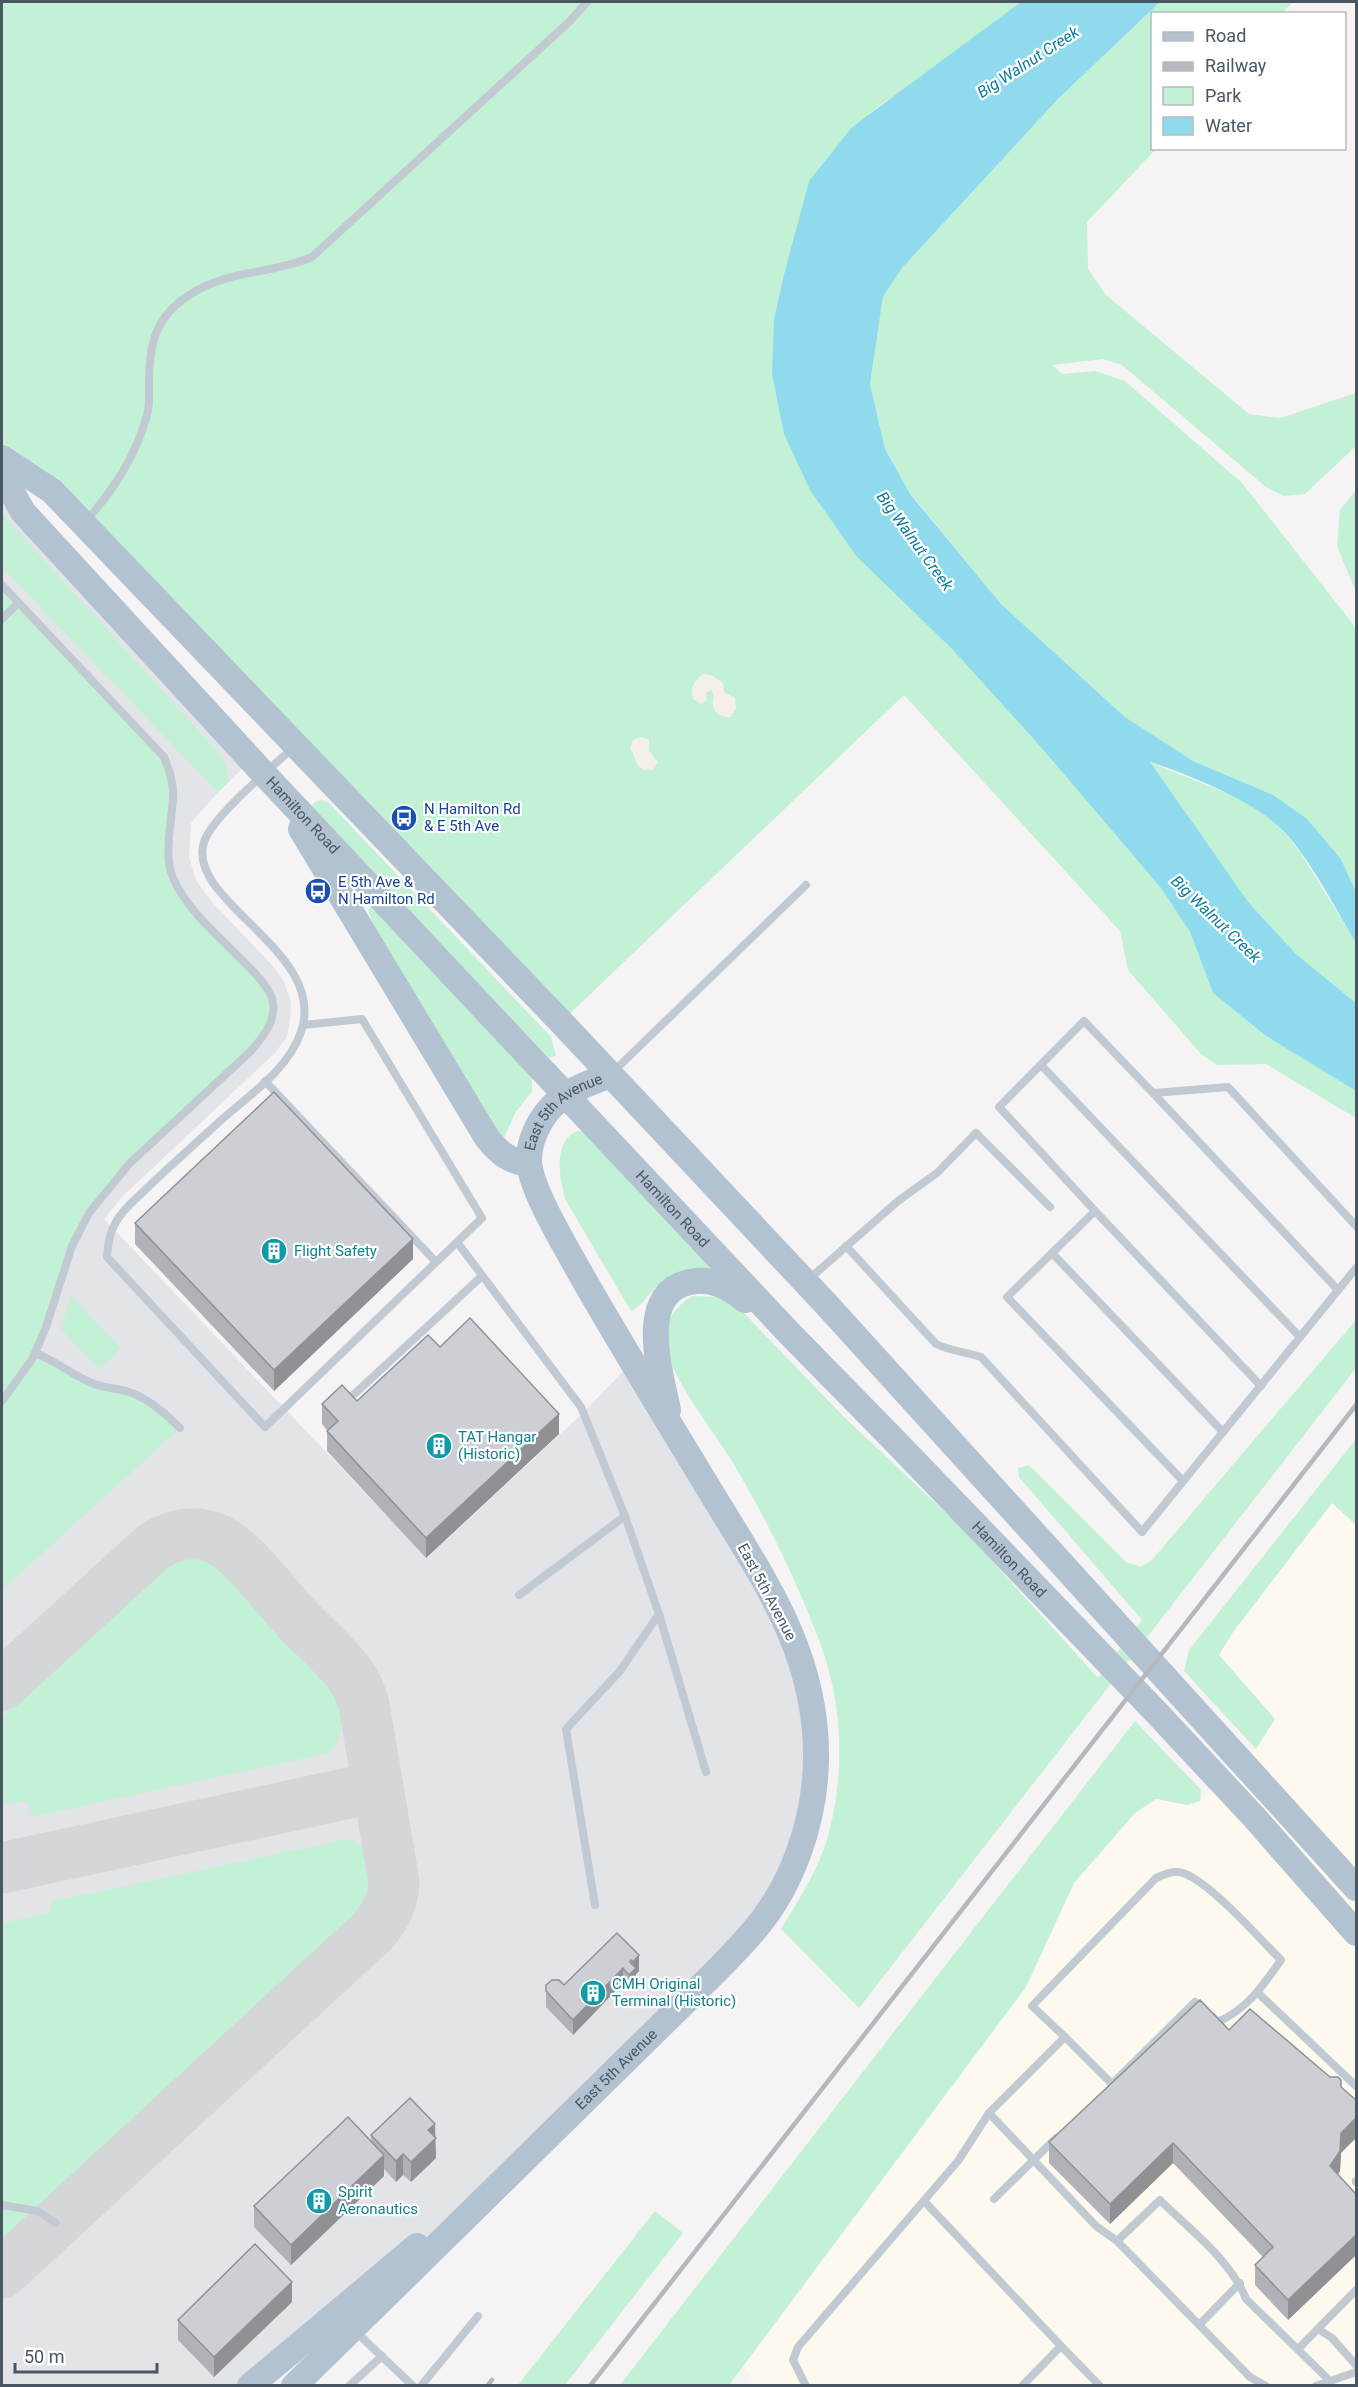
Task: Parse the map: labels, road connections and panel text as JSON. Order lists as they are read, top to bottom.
{
  "streets": {
    "main road": ["Hamilton Road", "East 5th Avenue"]
  },
  "crossings": [
    ["Hamilton Road", "East 5th Avenue"]
  ],
  "water": ["Big Walnut Creek"],
  "places": {
    "bus stop": ["N Hamilton Rd & E 5th Ave", "E 5th Ave & N Hamilton Rd"],
    "building": [
      "Flight Safety",
      "TAT Hangar (Historic)",
      "CMH Original Terminal (Historic)",
      "Spirit Aeronautics"
    ]
  },
  "legend": [
    "Road",
    "Railway",
    "Park",
    "Water"
  ],
  "scale_bar": "50 m"
}
